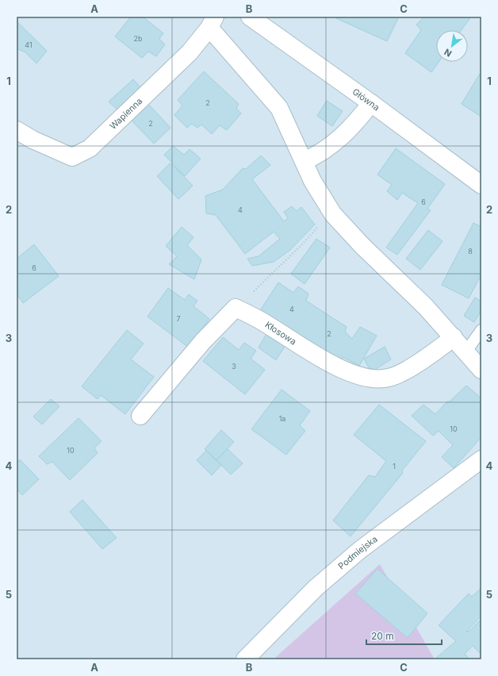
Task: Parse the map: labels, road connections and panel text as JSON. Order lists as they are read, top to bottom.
{
  "streets": {
    "street": [
      "Główna",
      "Wapienna",
      "Kłosowa",
      "Podmiejska"
    ]
  },
  "house_numbers": [
    "2b",
    "41",
    "2",
    "2",
    "6",
    "4",
    "8",
    "6",
    "4",
    "7",
    "2",
    "3",
    "1a",
    "10",
    "10",
    "1"
  ],
  "scale_bar": "20 m",
  "north": "bottom left",
  "grid": {
    "columns": ["A", "B", "C"],
    "rows": [
      "1",
      "2",
      "3",
      "4",
      "5"
    ]
  }
}
